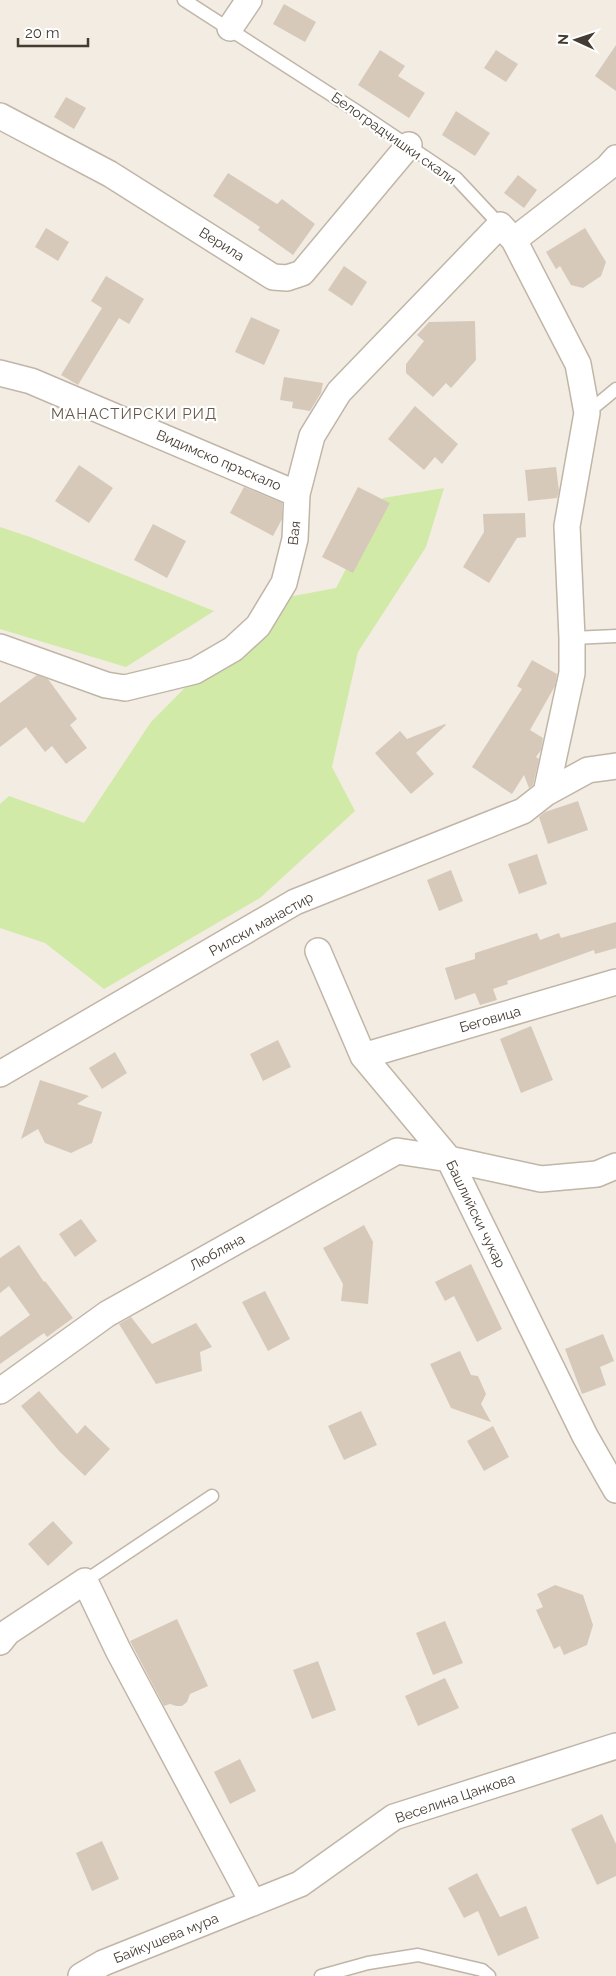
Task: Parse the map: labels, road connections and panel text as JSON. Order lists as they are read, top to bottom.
{
  "streets": {
    "street": [
      "Белоградчишки скали",
      "Верила",
      "Видимско пръскало",
      "Вая",
      "Рилски манастир",
      "Беговица",
      "Башлийски чукар",
      "Любляна",
      "Веселина Цанкова",
      "Байкушева мура"
    ]
  },
  "crossings": [
    ["Белоградчишки скали", "Верила"],
    ["Белоградчишки скали", "Вая"],
    ["Белоградчишки скали", "Рилски манастир"],
    ["Видимско пръскало", "Вая"],
    ["Беговица", "Башлийски чукар"],
    ["Башлийски чукар", "Любляна"],
    ["Веселина Цанкова", "Байкушева мура"]
  ],
  "districts": ["МАНАСТИРСКИ РИД"],
  "scale_bar": "20 m",
  "north": "left"
}
